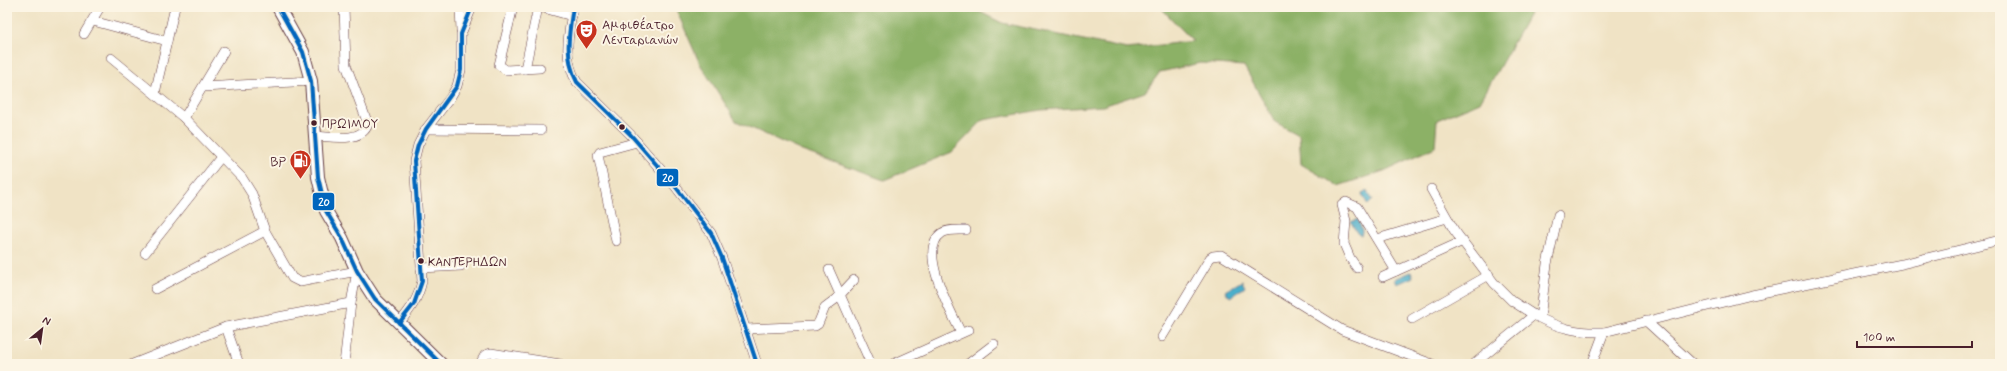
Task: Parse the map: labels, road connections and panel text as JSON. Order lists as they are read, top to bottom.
{
  "places": {
    "theatre": ["Αμφιθέατρο Λενταριανών"],
    "other": ["ΠΡΩΙΜΟΥ", "ΚΑΝΤΕΡΗΔΩΝ"],
    "fuel station": ["BP"]
  },
  "lines": ["transit line 20"],
  "scale_bar": "100 m",
  "north": "top right"
}
